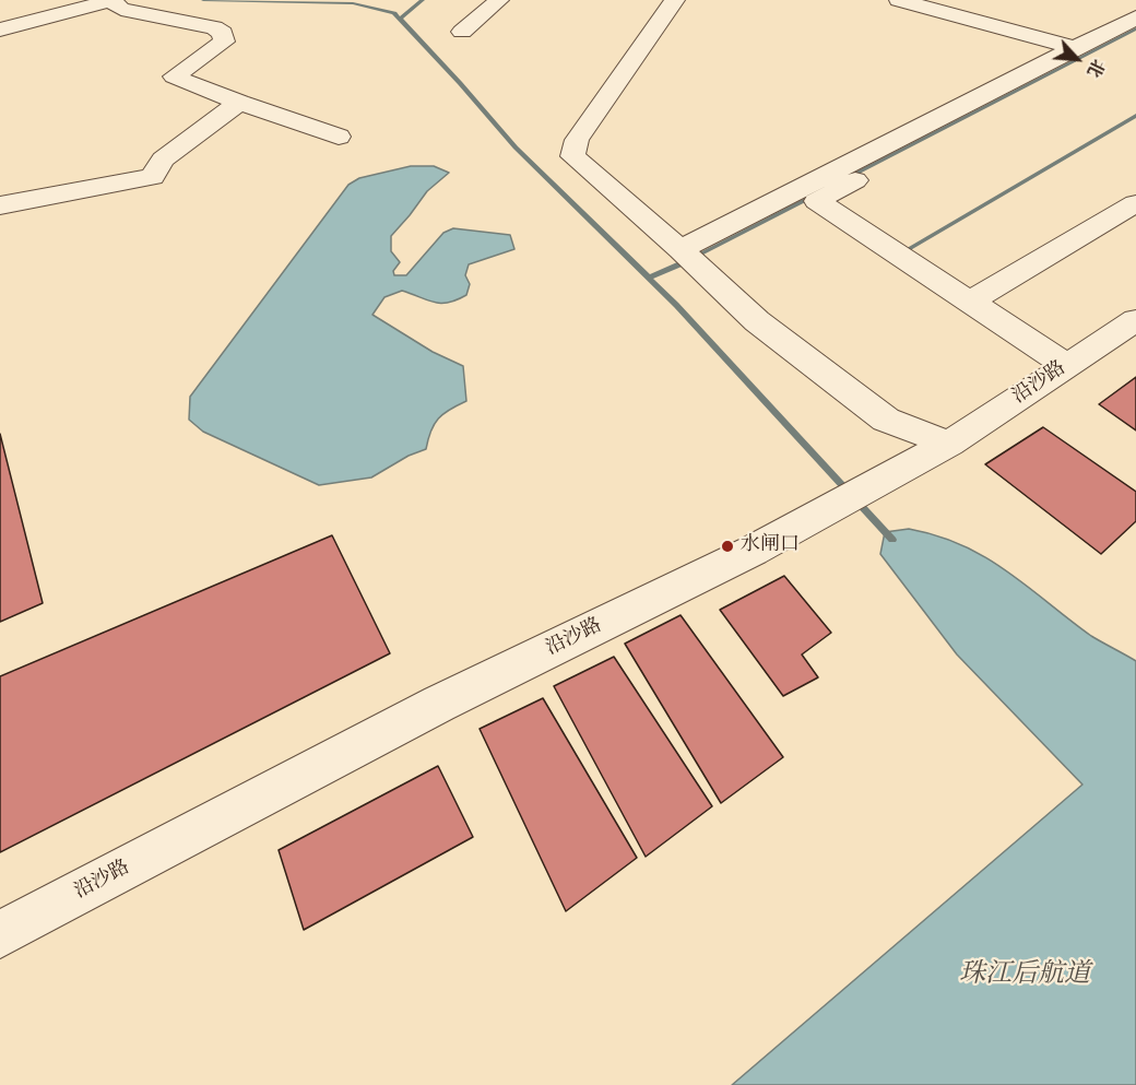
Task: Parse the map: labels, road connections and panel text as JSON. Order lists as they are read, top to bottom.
{
  "streets": {
    "street": ["沿沙路"]
  },
  "water": ["珠江后航道"],
  "places": ["水闸口"],
  "north": "bottom right"
}
